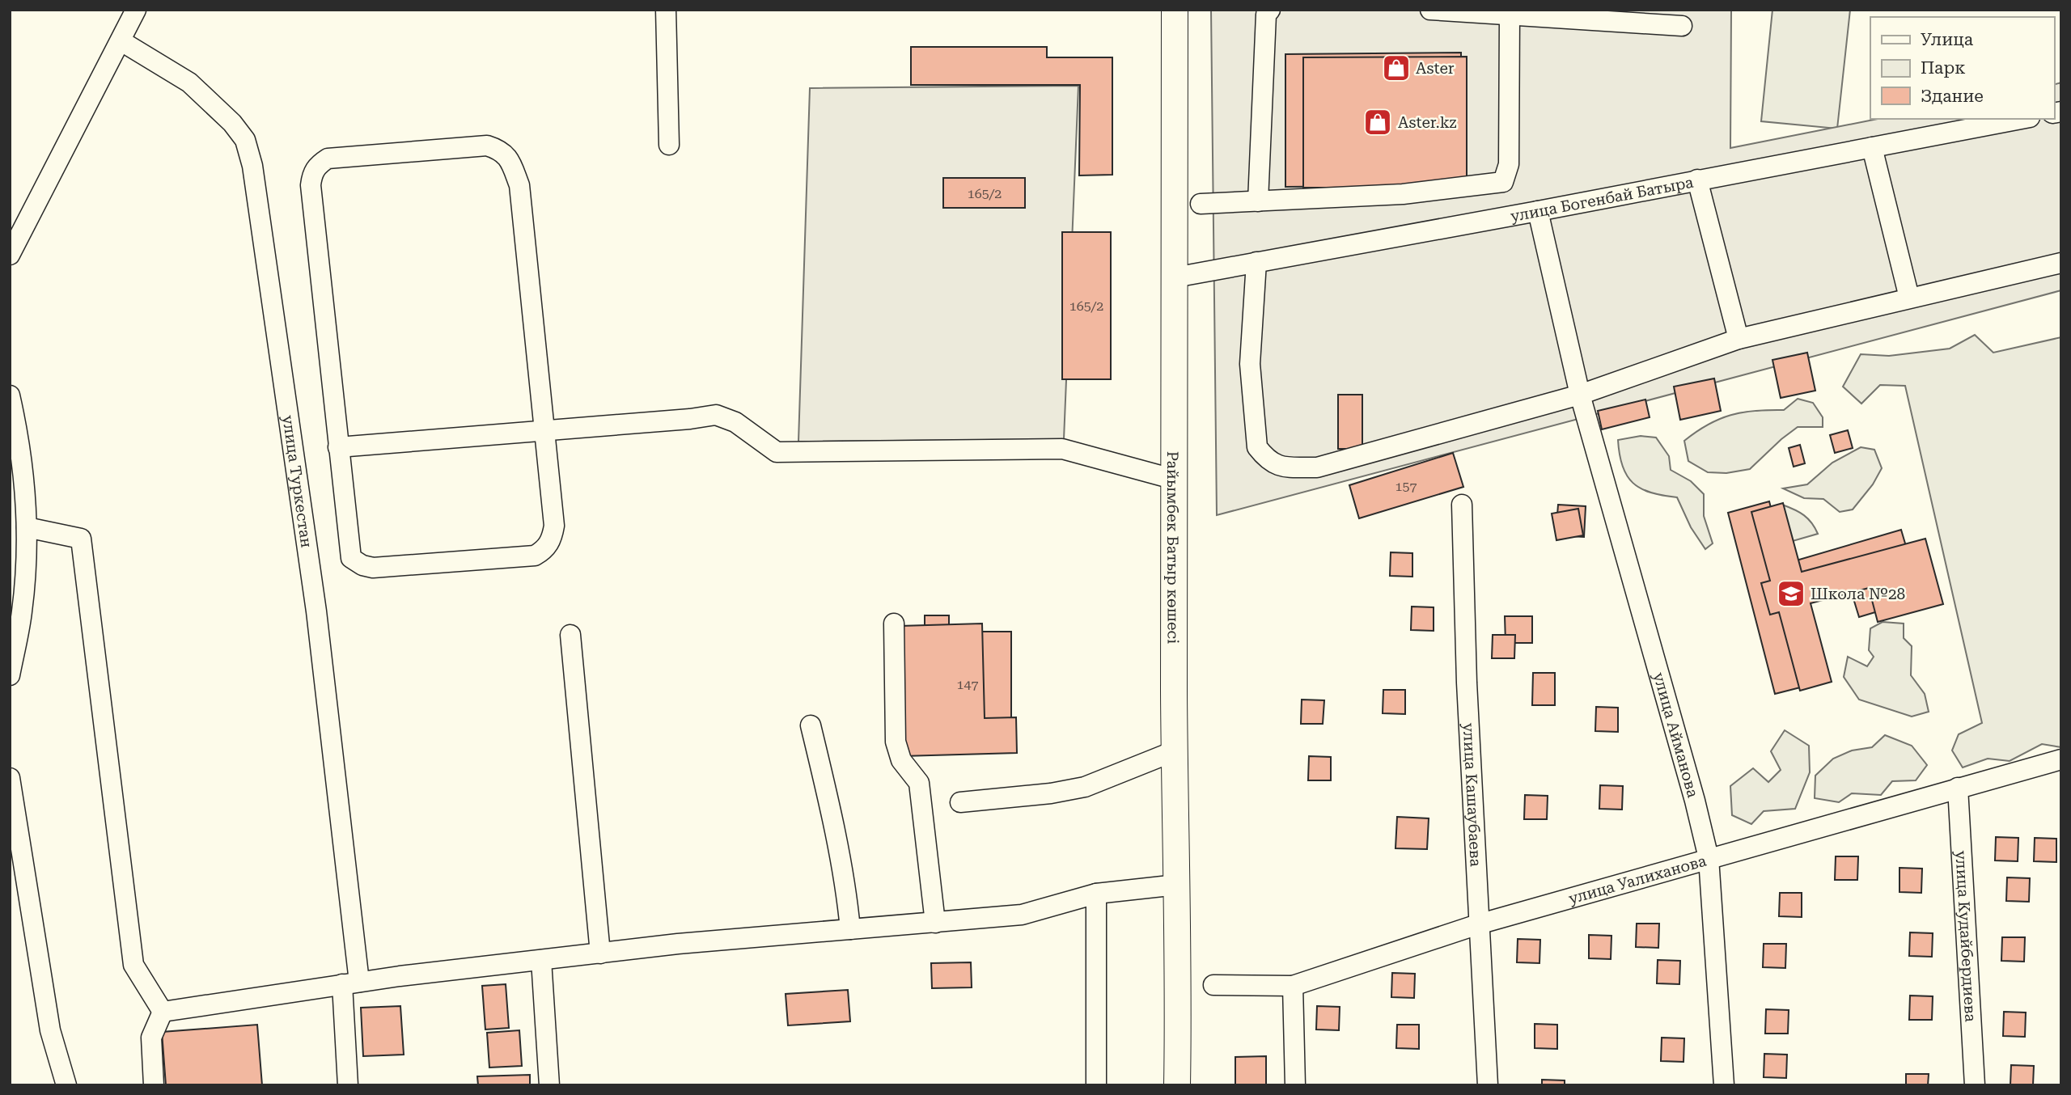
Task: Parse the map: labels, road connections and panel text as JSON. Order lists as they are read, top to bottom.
{
  "streets": {
    "main road": ["Райымбек Батыр көшесі"],
    "street": [
      "улица Богенбай Батыра",
      "улица Туркестан",
      "улица Айманова",
      "улица Кашаубаева",
      "улица Уалиханова",
      "улица Кудайбердиева"
    ]
  },
  "crossings": [
    ["улица Богенбай Батыра", "Райымбек Батыр көшесі"],
    ["улица Богенбай Батыра", "улица Айманова"],
    ["улица Айманова", "улица Уалиханова"],
    ["улица Кашаубаева", "улица Уалиханова"],
    ["улица Уалиханова", "улица Кудайбердиева"]
  ],
  "places": {
    "shop": ["Aster", "Aster.kz"],
    "school or university": ["Школа №28"]
  },
  "house_numbers": [
    "165/2",
    "165/2",
    "157",
    "147"
  ],
  "legend": ["Улица", "Парк", "Здание"]
}
